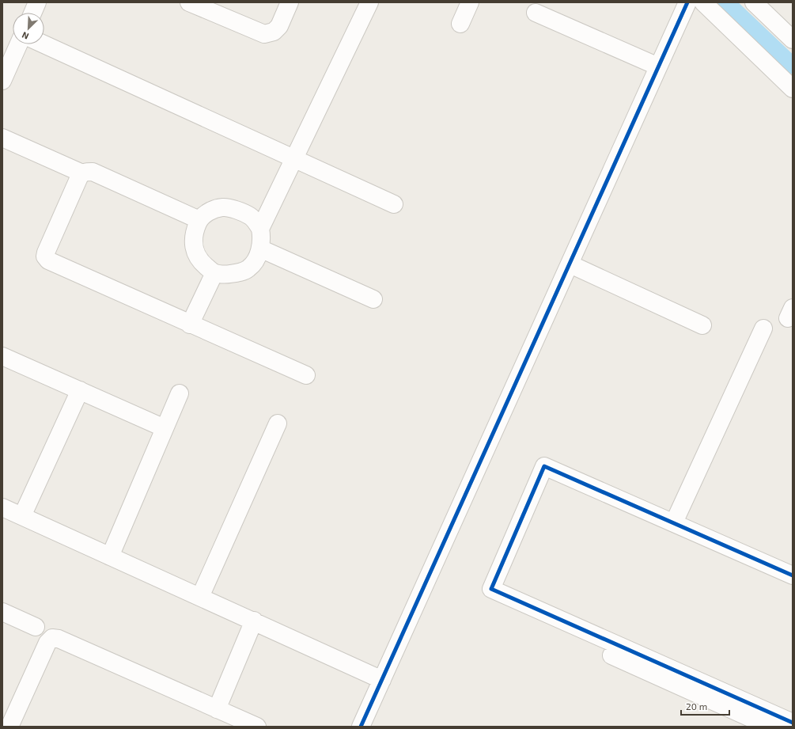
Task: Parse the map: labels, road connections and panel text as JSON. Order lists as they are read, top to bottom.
{
  "scale_bar": "20 m",
  "north": "bottom left"
}
